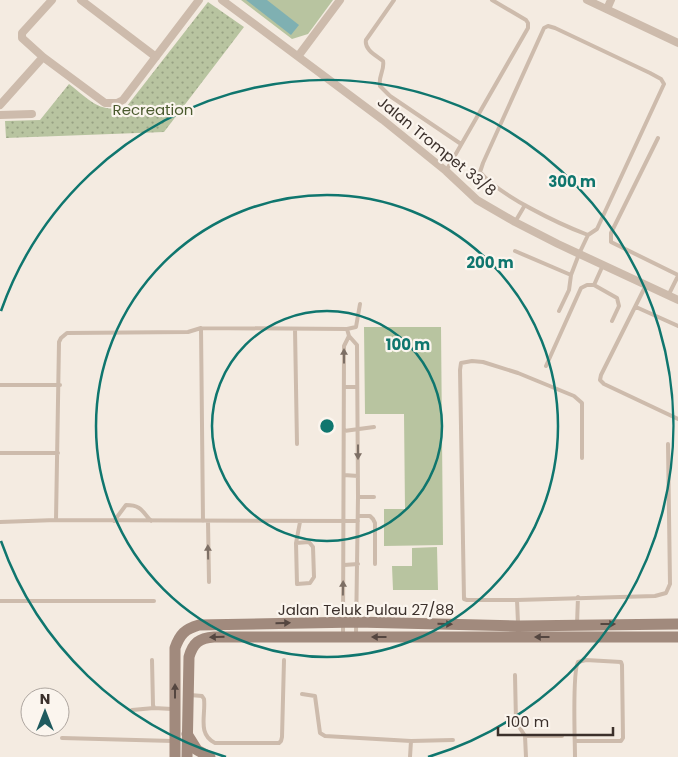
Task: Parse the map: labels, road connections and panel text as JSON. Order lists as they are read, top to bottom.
{
  "streets": {
    "street": ["Jalan Trompet 33/8", "Jalan Teluk Pulau 27/88"]
  },
  "parks": ["Recreation"],
  "scale_bar": "100 m",
  "north": "top",
  "rings": ["300 m", "200 m", "100 m"]
}
